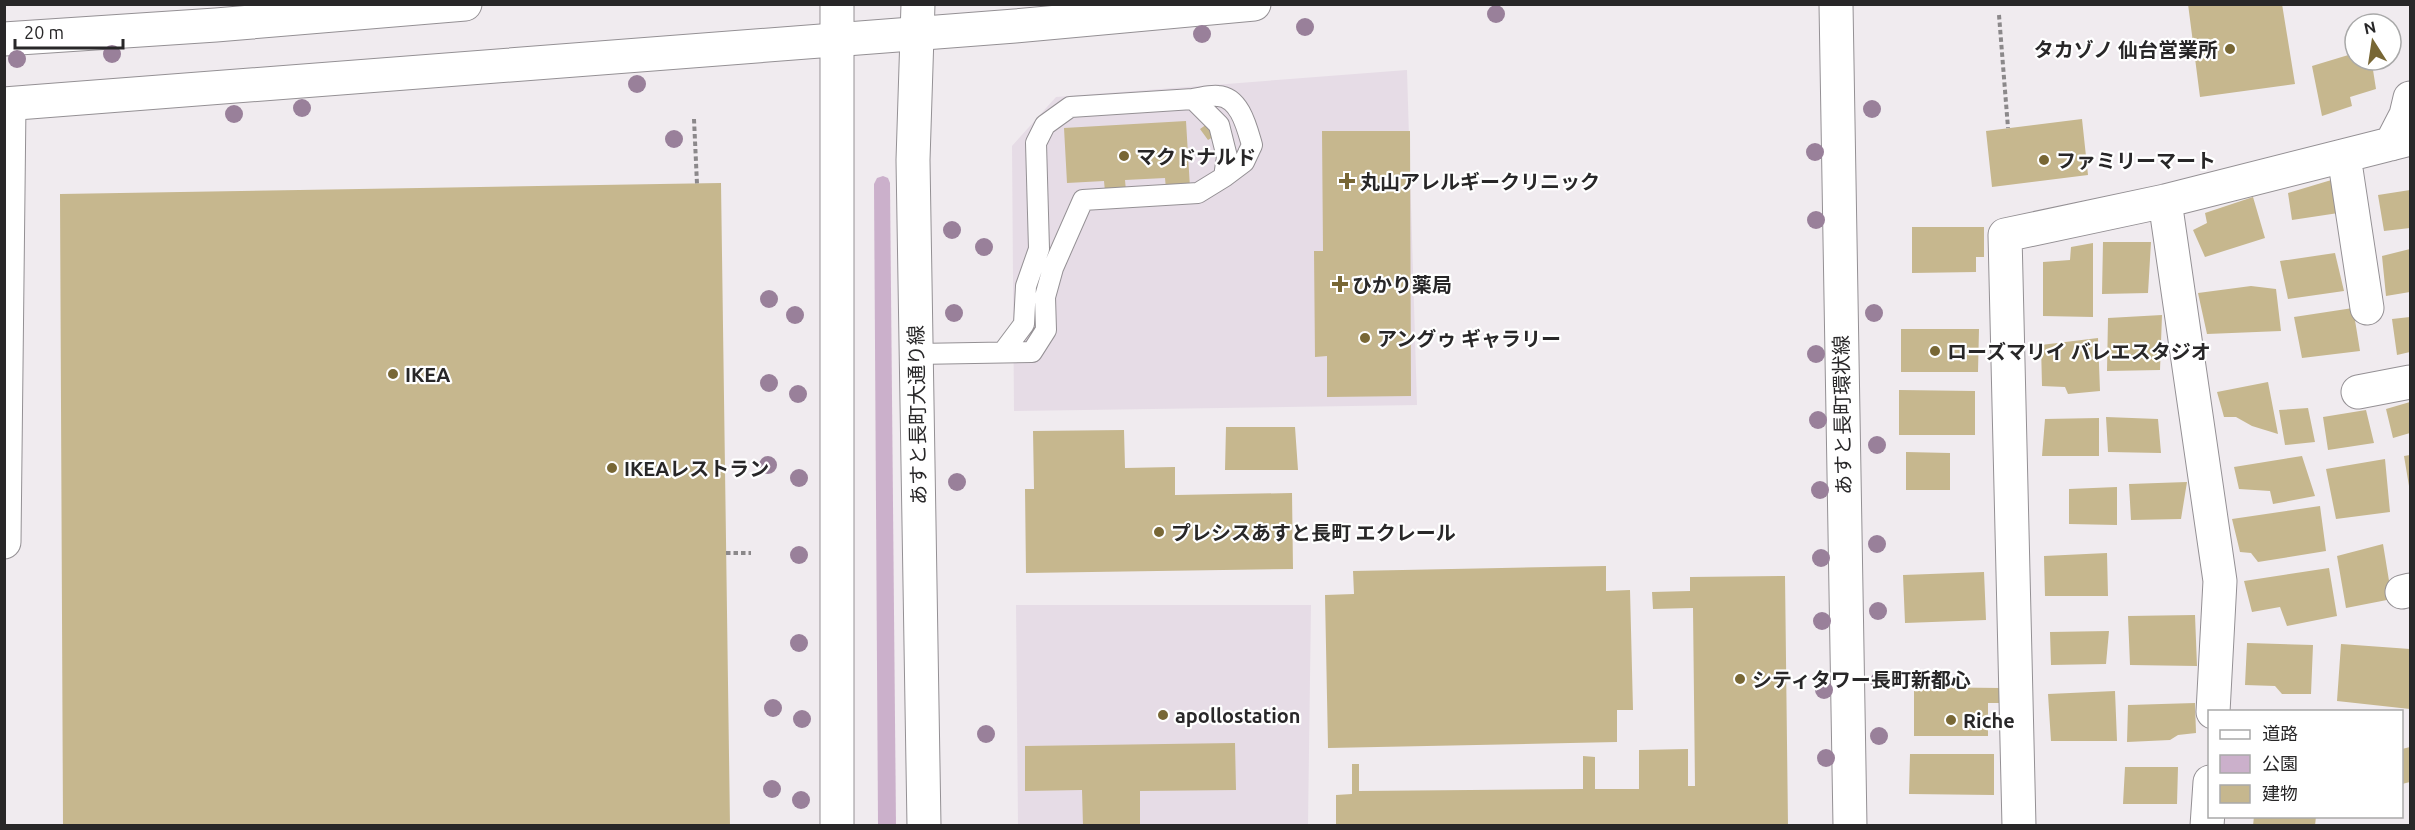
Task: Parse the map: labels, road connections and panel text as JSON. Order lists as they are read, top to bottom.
{
  "streets": {
    "street": ["あすと長町大通り線", "あすと長町環状線"]
  },
  "places": {
    "other": [
      "タカゾノ 仙台営業所",
      "マクドナルド",
      "ファミリーマート",
      "アングゥ ギャラリー",
      "ローズマリイ バレエスタジオ",
      "IKEA",
      "IKEAレストラン",
      "プレシスあすと長町 エクレール",
      "シティタワー長町新都心",
      "apollostation",
      "Riche"
    ],
    "health": ["丸山アレルギークリニック", "ひかり薬局"]
  },
  "legend": ["道路", "公園", "建物"],
  "scale_bar": "20 m",
  "north": "top"
}
